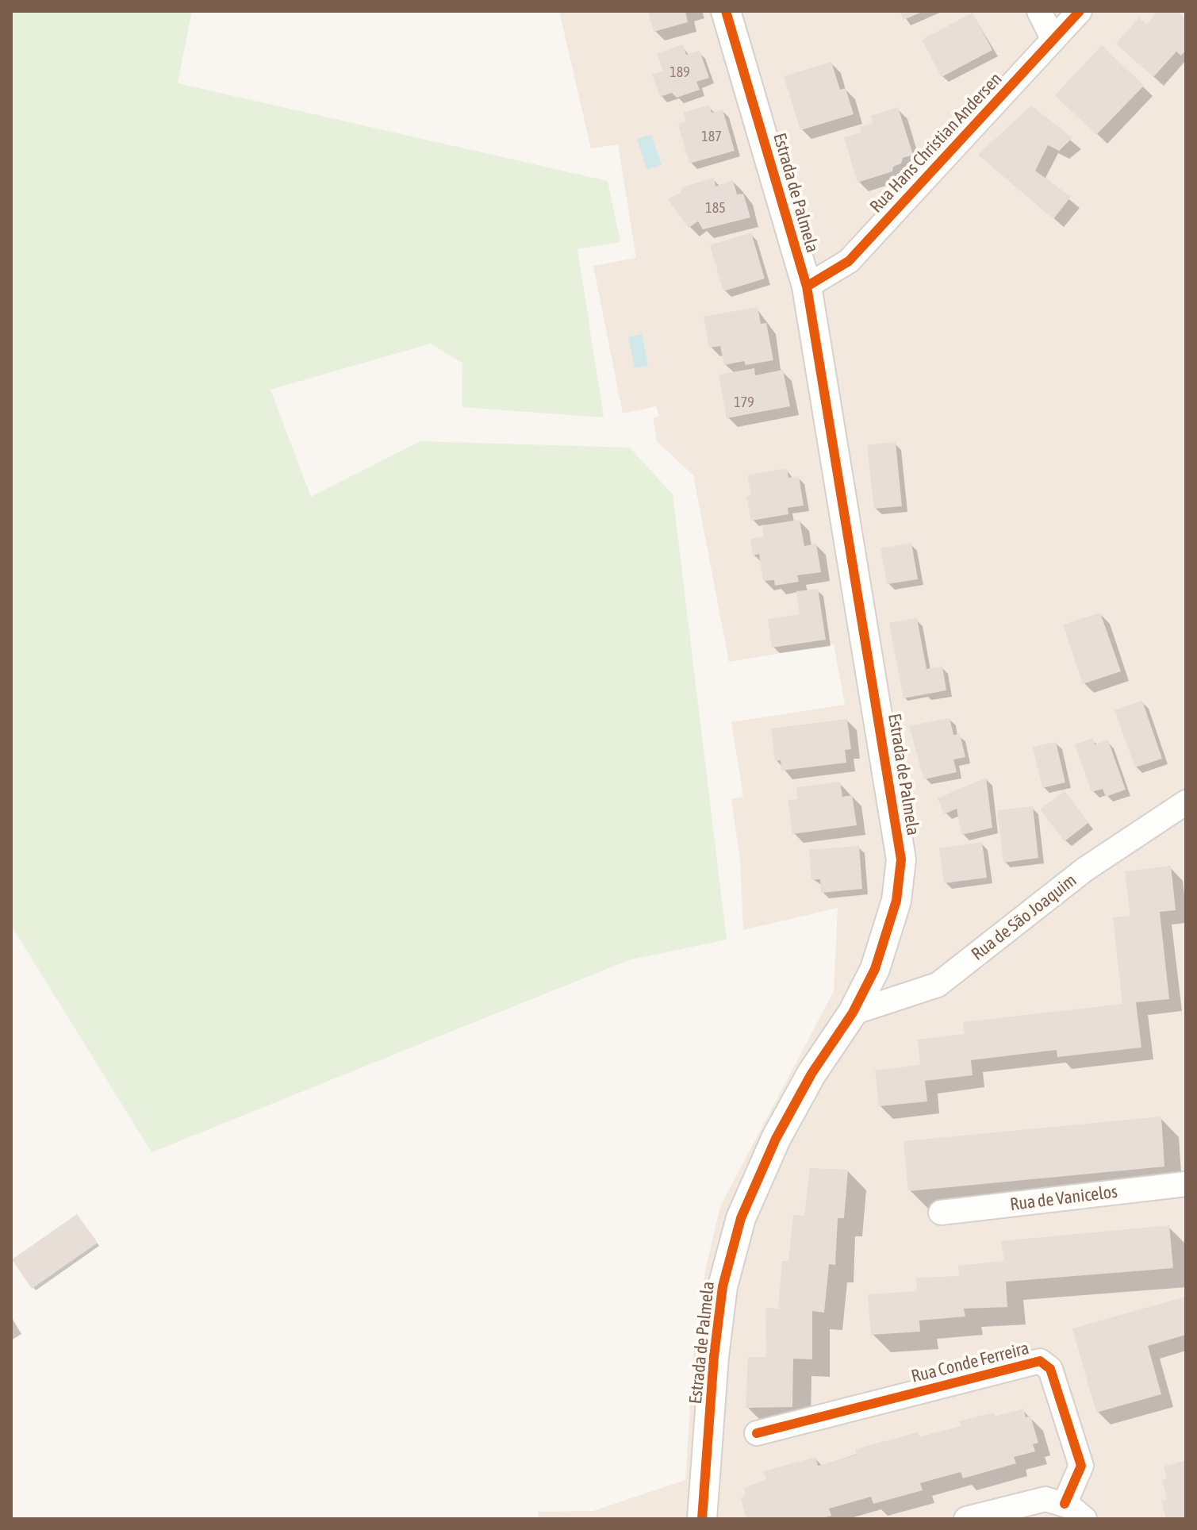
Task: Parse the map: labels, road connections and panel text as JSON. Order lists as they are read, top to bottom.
{
  "streets": {
    "street": [
      "Rua Hans Christian Andersen",
      "Estrada de Palmela",
      "Rua de São Joaquim",
      "Rua de Vanicelos",
      "Rua Conde Ferreira"
    ]
  },
  "crossings": [
    ["Rua Hans Christian Andersen", "Estrada de Palmela"],
    ["Estrada de Palmela", "Rua de São Joaquim"]
  ],
  "house_numbers": [
    "189",
    "187",
    "185",
    "179"
  ]
}
